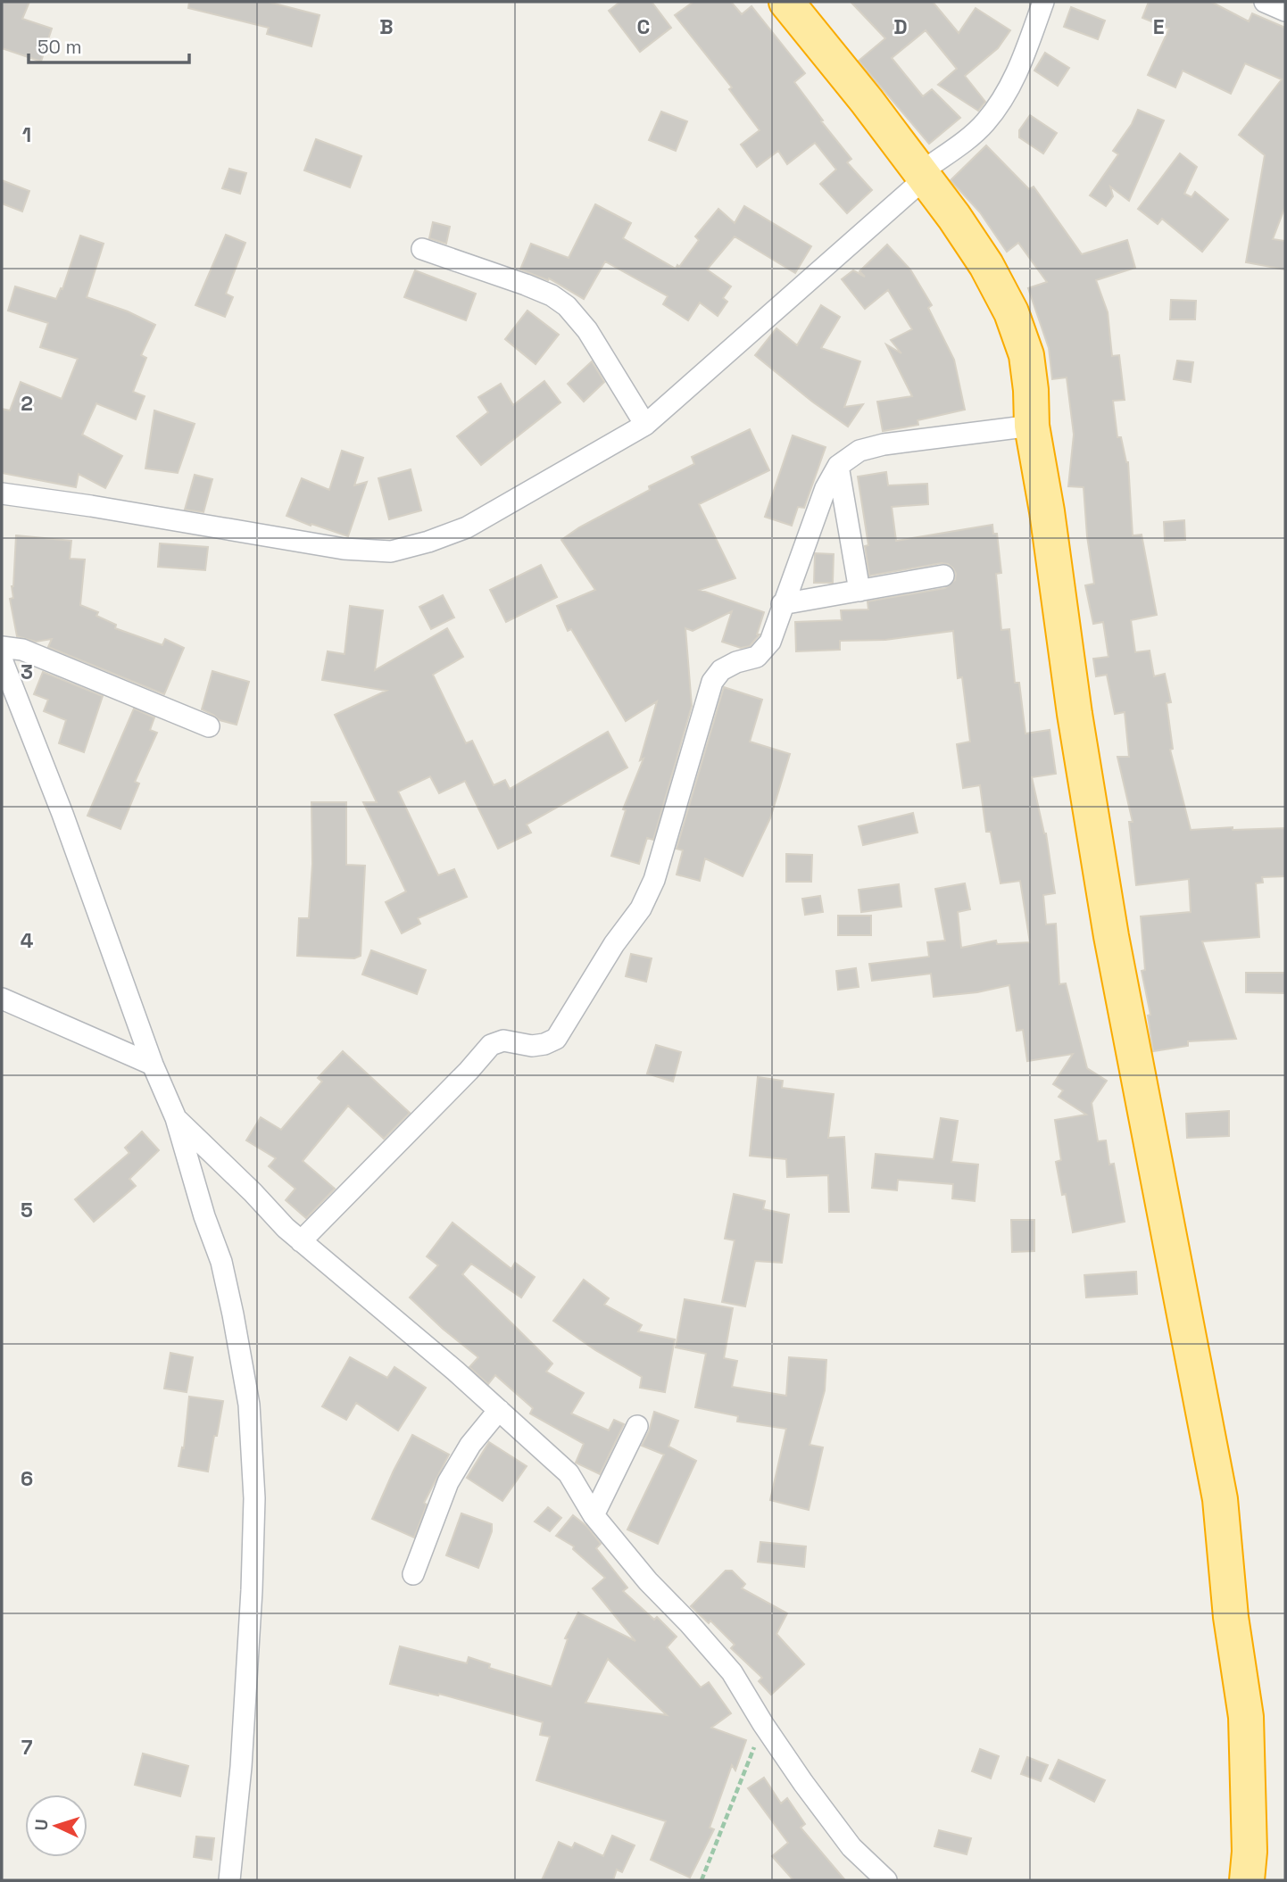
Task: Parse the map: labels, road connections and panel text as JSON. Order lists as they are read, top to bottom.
{
  "scale_bar": "50 m",
  "north": "left",
  "grid": {
    "columns": [
      "B",
      "C",
      "D",
      "E"
    ],
    "rows": [
      "1",
      "2",
      "3",
      "4",
      "5",
      "6",
      "7"
    ]
  }
}
